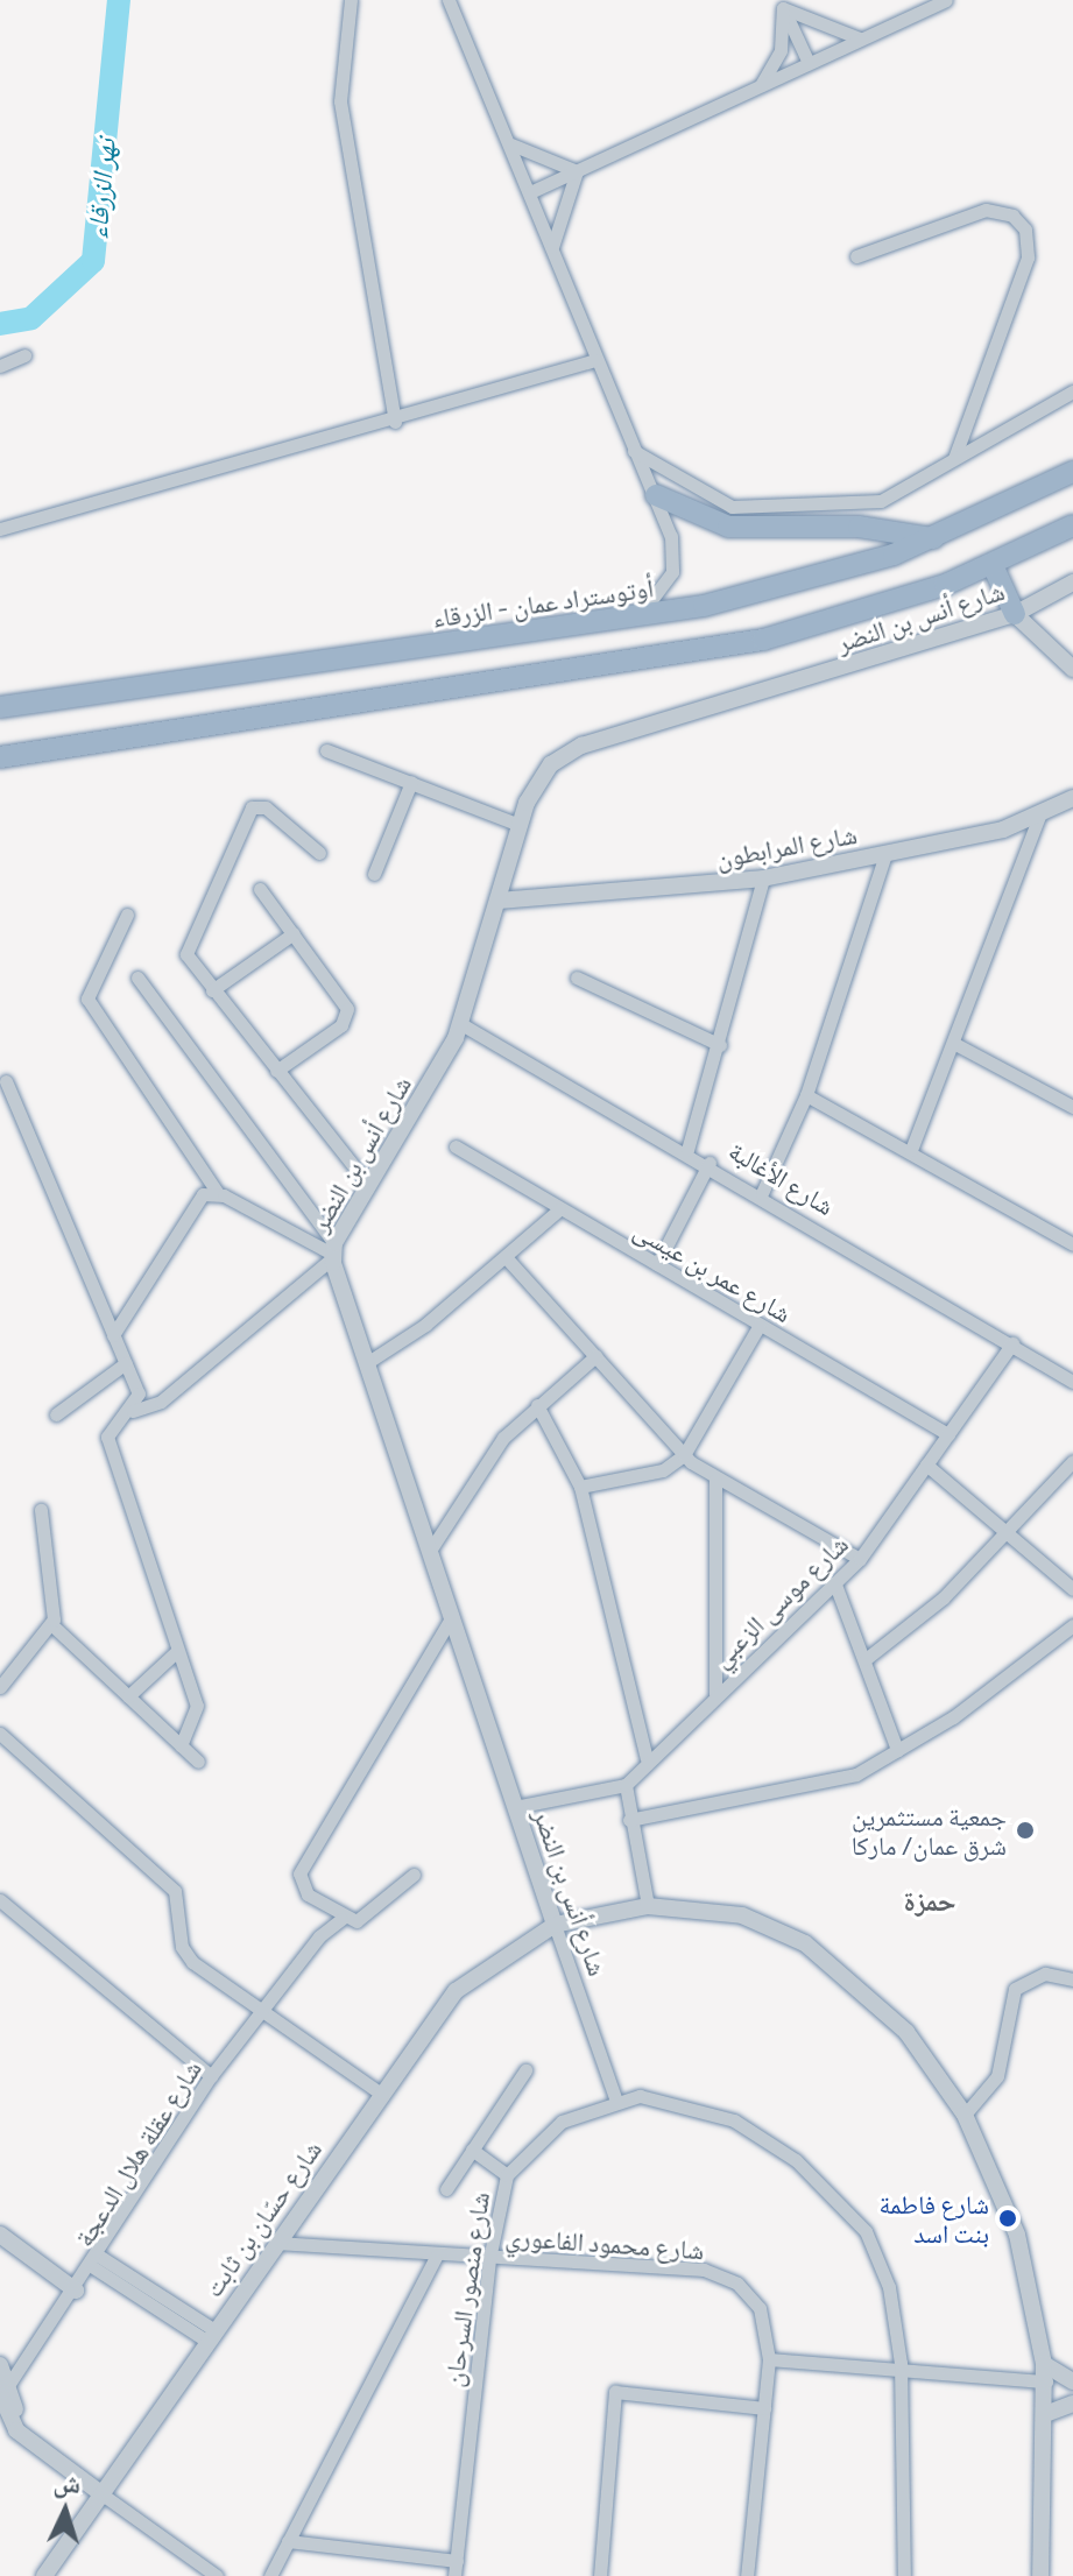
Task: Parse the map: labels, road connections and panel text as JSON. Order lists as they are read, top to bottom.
{
  "streets": {
    "highway": ["أوتوستراد عمان - الزرقاء"],
    "street": [
      "شارع أنس بن النضر",
      "شارع المرابطون",
      "شارع الأغالبة",
      "شارع عمر بن عيسى",
      "شارع موسى الزعبي",
      "شارع عقلة هلال الدعجة",
      "شارع حسّان بن ثابت",
      "شارع محمود الفاعوري",
      "شارع منصور السرحان"
    ]
  },
  "crossings": [
    ["شارع أنس بن النضر", "شارع المرابطون"],
    ["شارع أنس بن النضر", "شارع الأغالبة"],
    ["شارع أنس بن النضر", "شارع حسّان بن ثابت"],
    ["شارع أنس بن النضر", "شارع منصور السرحان"],
    ["شارع الأغالبة", "شارع موسى الزعبي"],
    ["شارع عمر بن عيسى", "شارع موسى الزعبي"],
    ["شارع حسّان بن ثابت", "شارع محمود الفاعوري"],
    ["شارع محمود الفاعوري", "شارع منصور السرحان"]
  ],
  "districts": ["حمزة"],
  "water": ["نهر الزرقاء"],
  "places": ["جمعية مستثمرين شرق عمان/ ماركا", "شارع فاطمة بنت اسد"],
  "north": "top"
}
